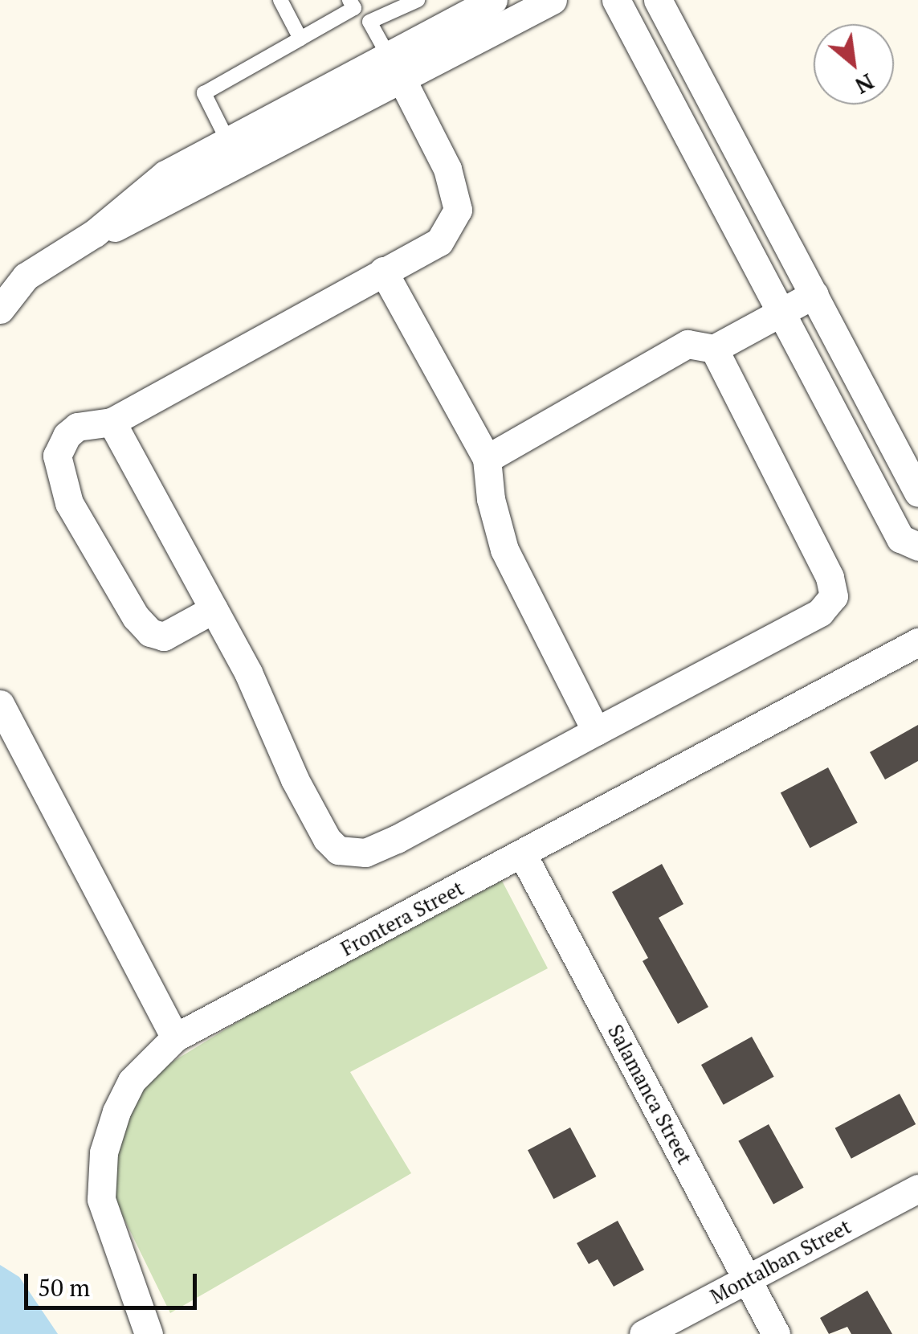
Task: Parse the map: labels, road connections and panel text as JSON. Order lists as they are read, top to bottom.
{
  "streets": {
    "street": ["Frontera Street", "Salamanca Street", "Montalban Street"]
  },
  "crossings": [
    ["Frontera Street", "Salamanca Street"],
    ["Salamanca Street", "Montalban Street"]
  ],
  "scale_bar": "50 m",
  "north": "bottom right"
}
